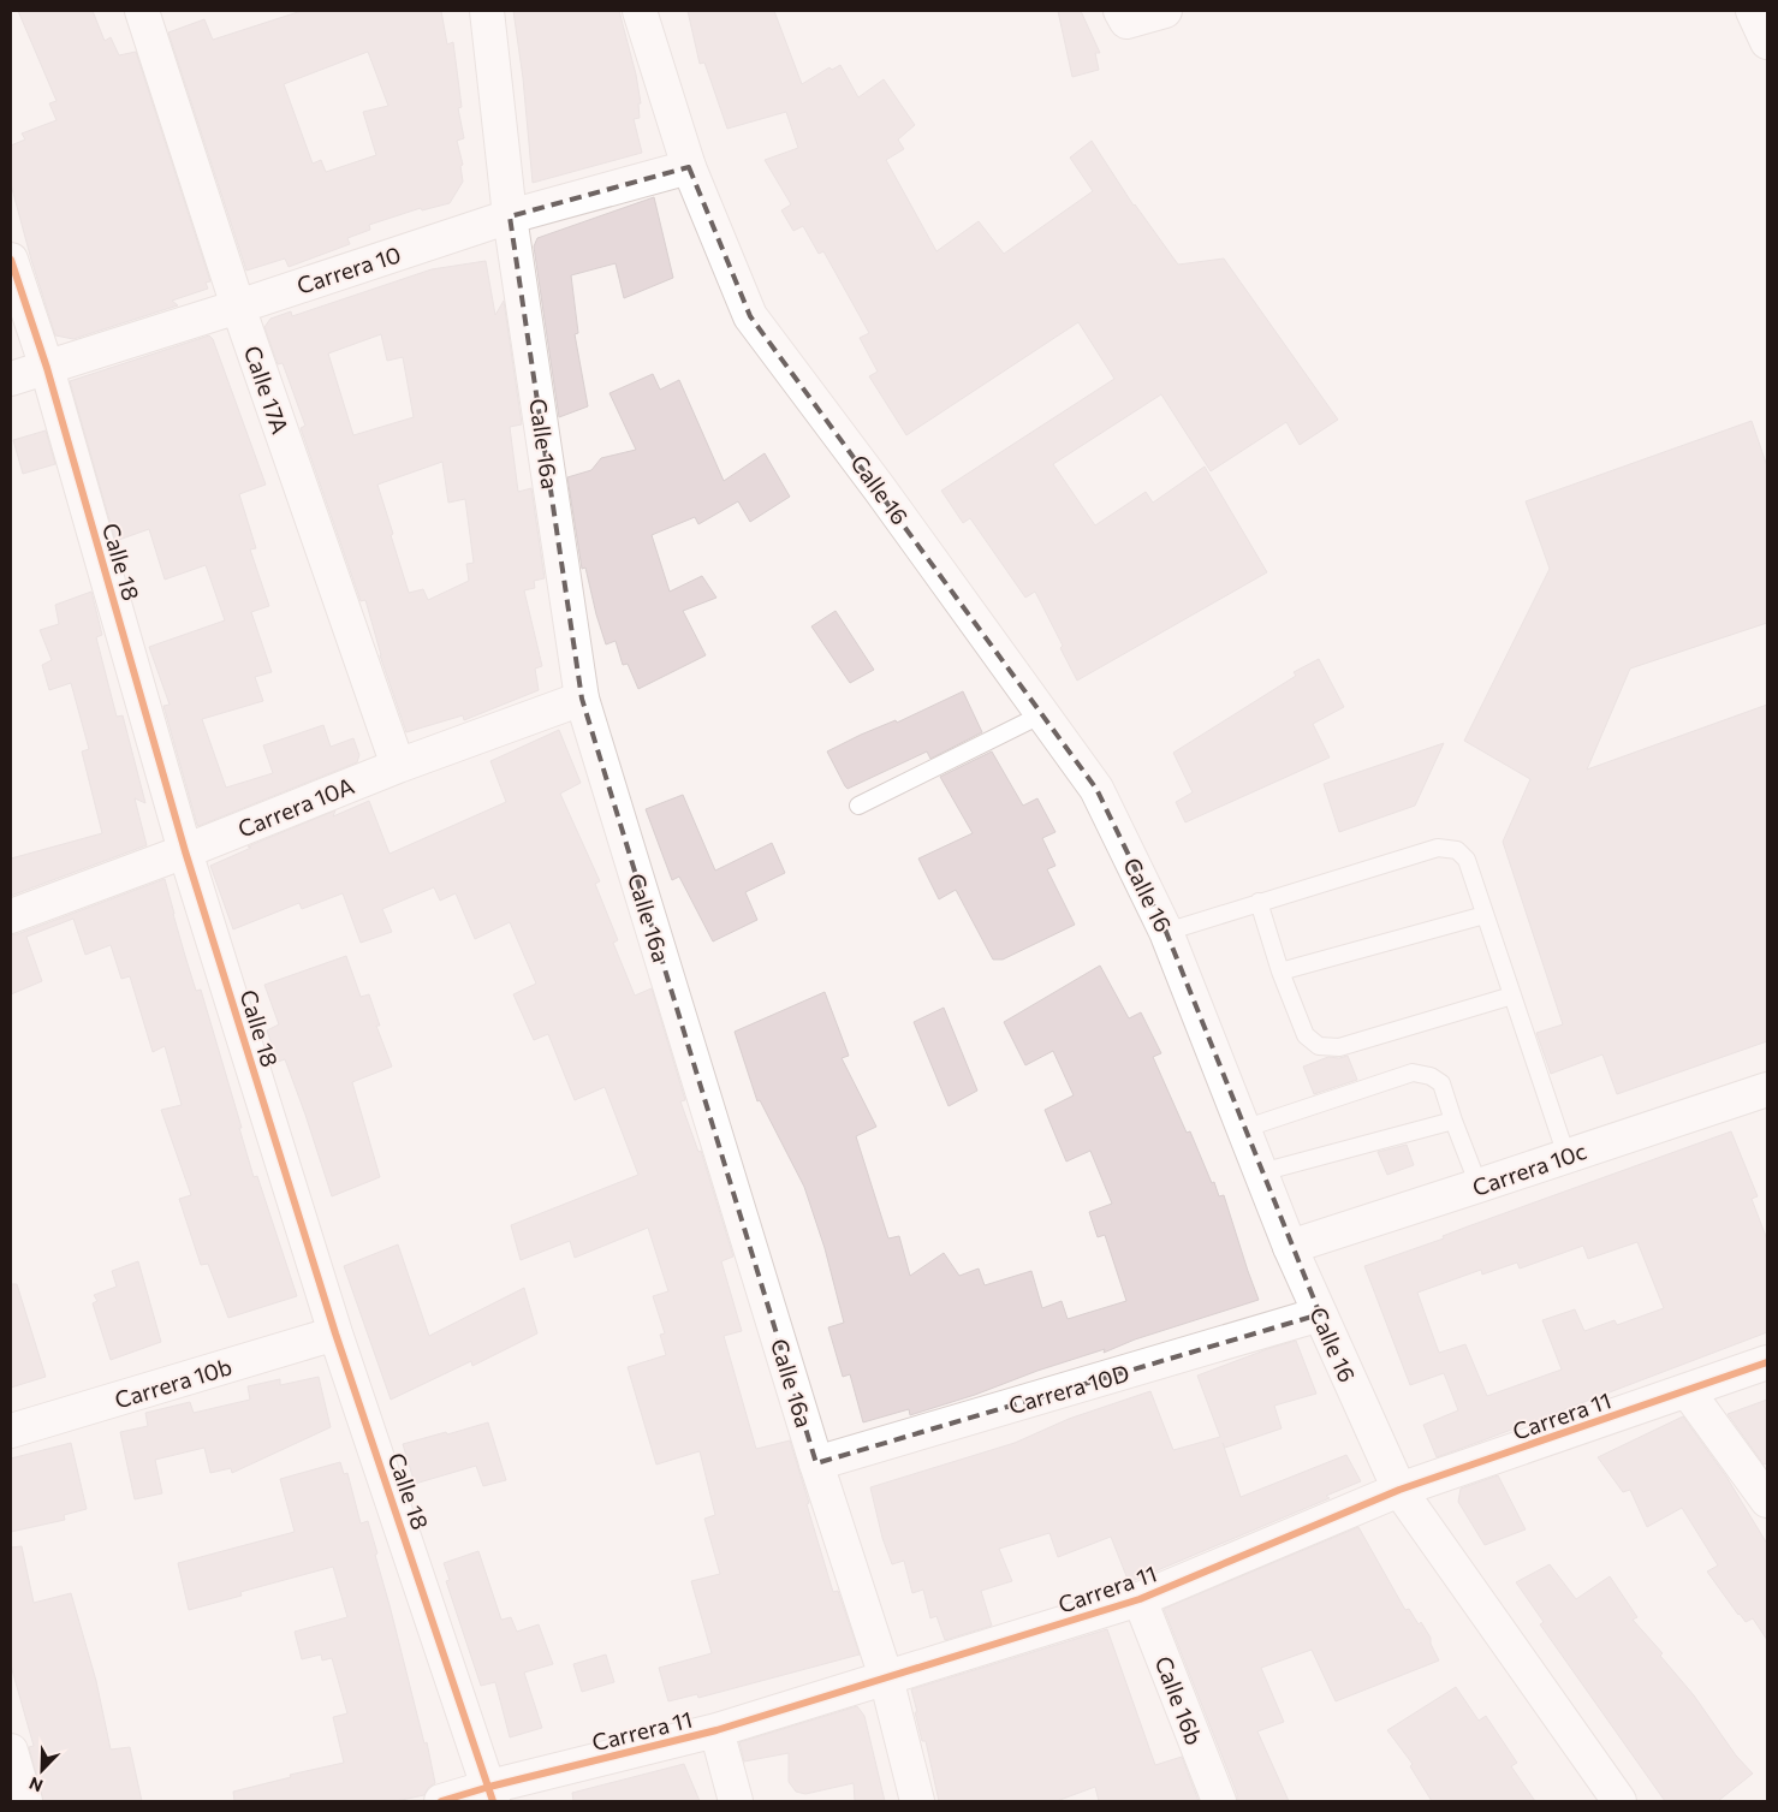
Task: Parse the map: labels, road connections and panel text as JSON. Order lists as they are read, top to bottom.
{
  "streets": {
    "street": [
      "Carrera 10",
      "Calle 17A",
      "Calle 16a",
      "Calle 16",
      "Calle 18",
      "Carrera 10A",
      "Carrera 10c",
      "Carrera 10b",
      "Carrera 10D",
      "Carrera 11",
      "Calle 16b"
    ]
  },
  "crossings": [
    ["Carrera 10", "Calle 17A"],
    ["Carrera 10", "Calle 16a"],
    ["Carrera 10", "Calle 16"],
    ["Carrera 10", "Calle 18"],
    ["Calle 17A", "Carrera 10A"],
    ["Calle 16a", "Carrera 10A"],
    ["Calle 16a", "Carrera 10D"],
    ["Calle 16a", "Carrera 11"],
    ["Calle 16", "Carrera 10c"],
    ["Calle 16", "Carrera 10D"],
    ["Calle 16", "Carrera 11"],
    ["Calle 18", "Carrera 10A"],
    ["Calle 18", "Carrera 10b"],
    ["Calle 18", "Carrera 11"],
    ["Carrera 11", "Calle 16b"]
  ],
  "north": "bottom left"
}
